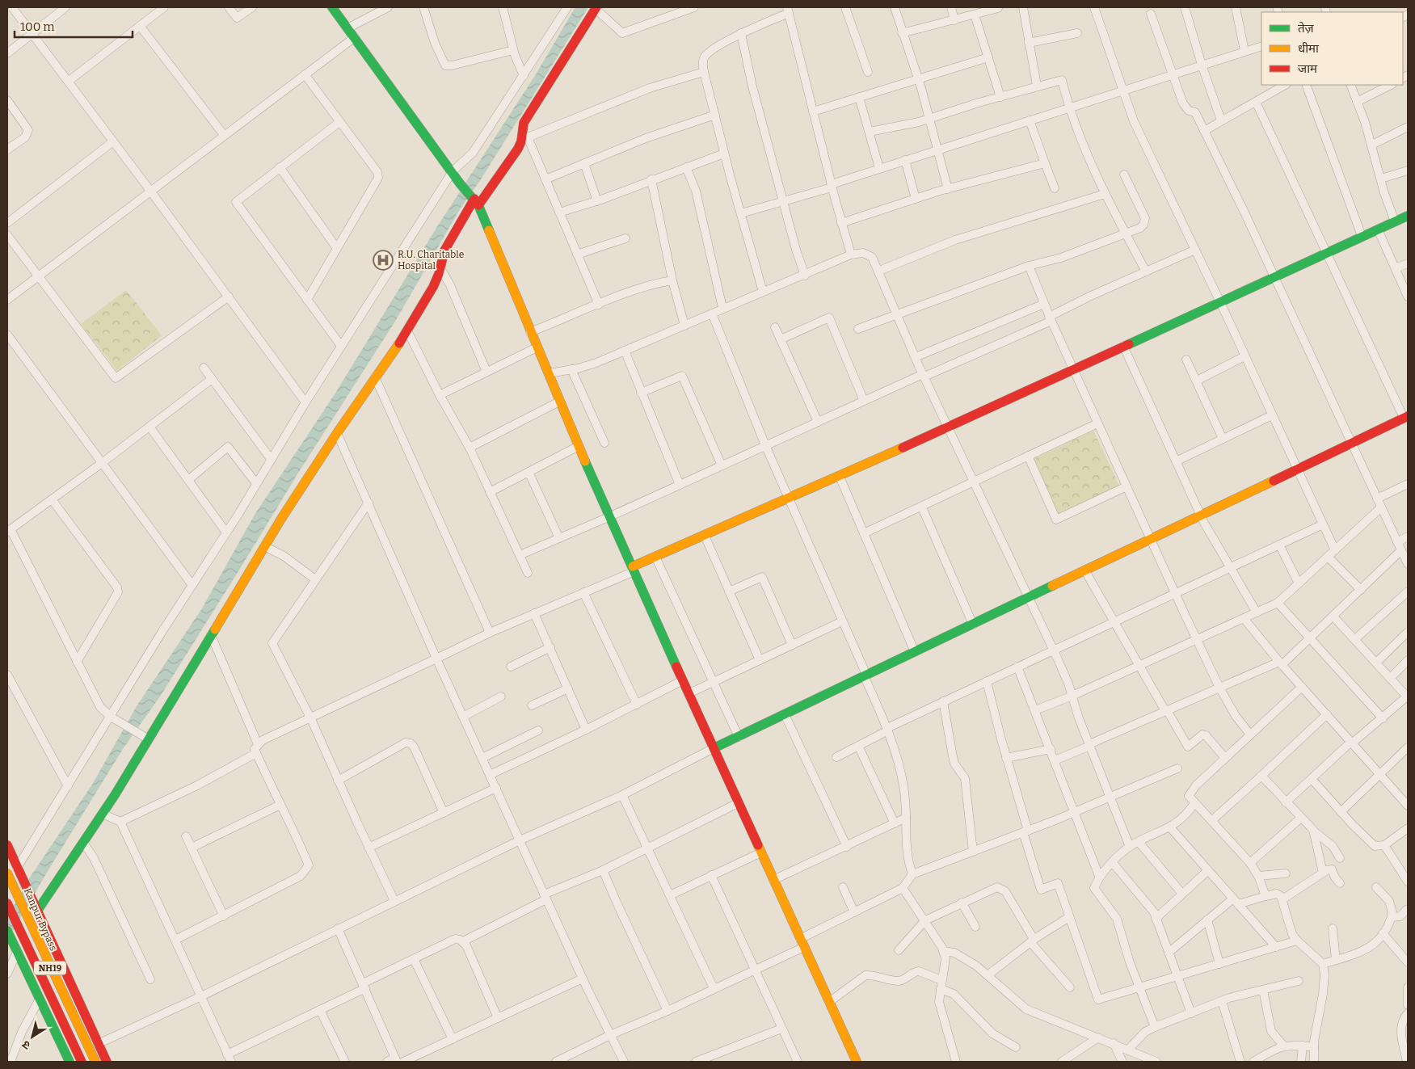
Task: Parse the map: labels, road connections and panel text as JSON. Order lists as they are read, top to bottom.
{
  "streets": {
    "main road": ["Kanpur Bypass", "NH19"]
  },
  "places": {
    "hospital": ["R.U. Charitable Hospital"]
  },
  "legend": ["तेज़", "धीमा", "जाम"],
  "scale_bar": "100 m",
  "north": "bottom left"
}
